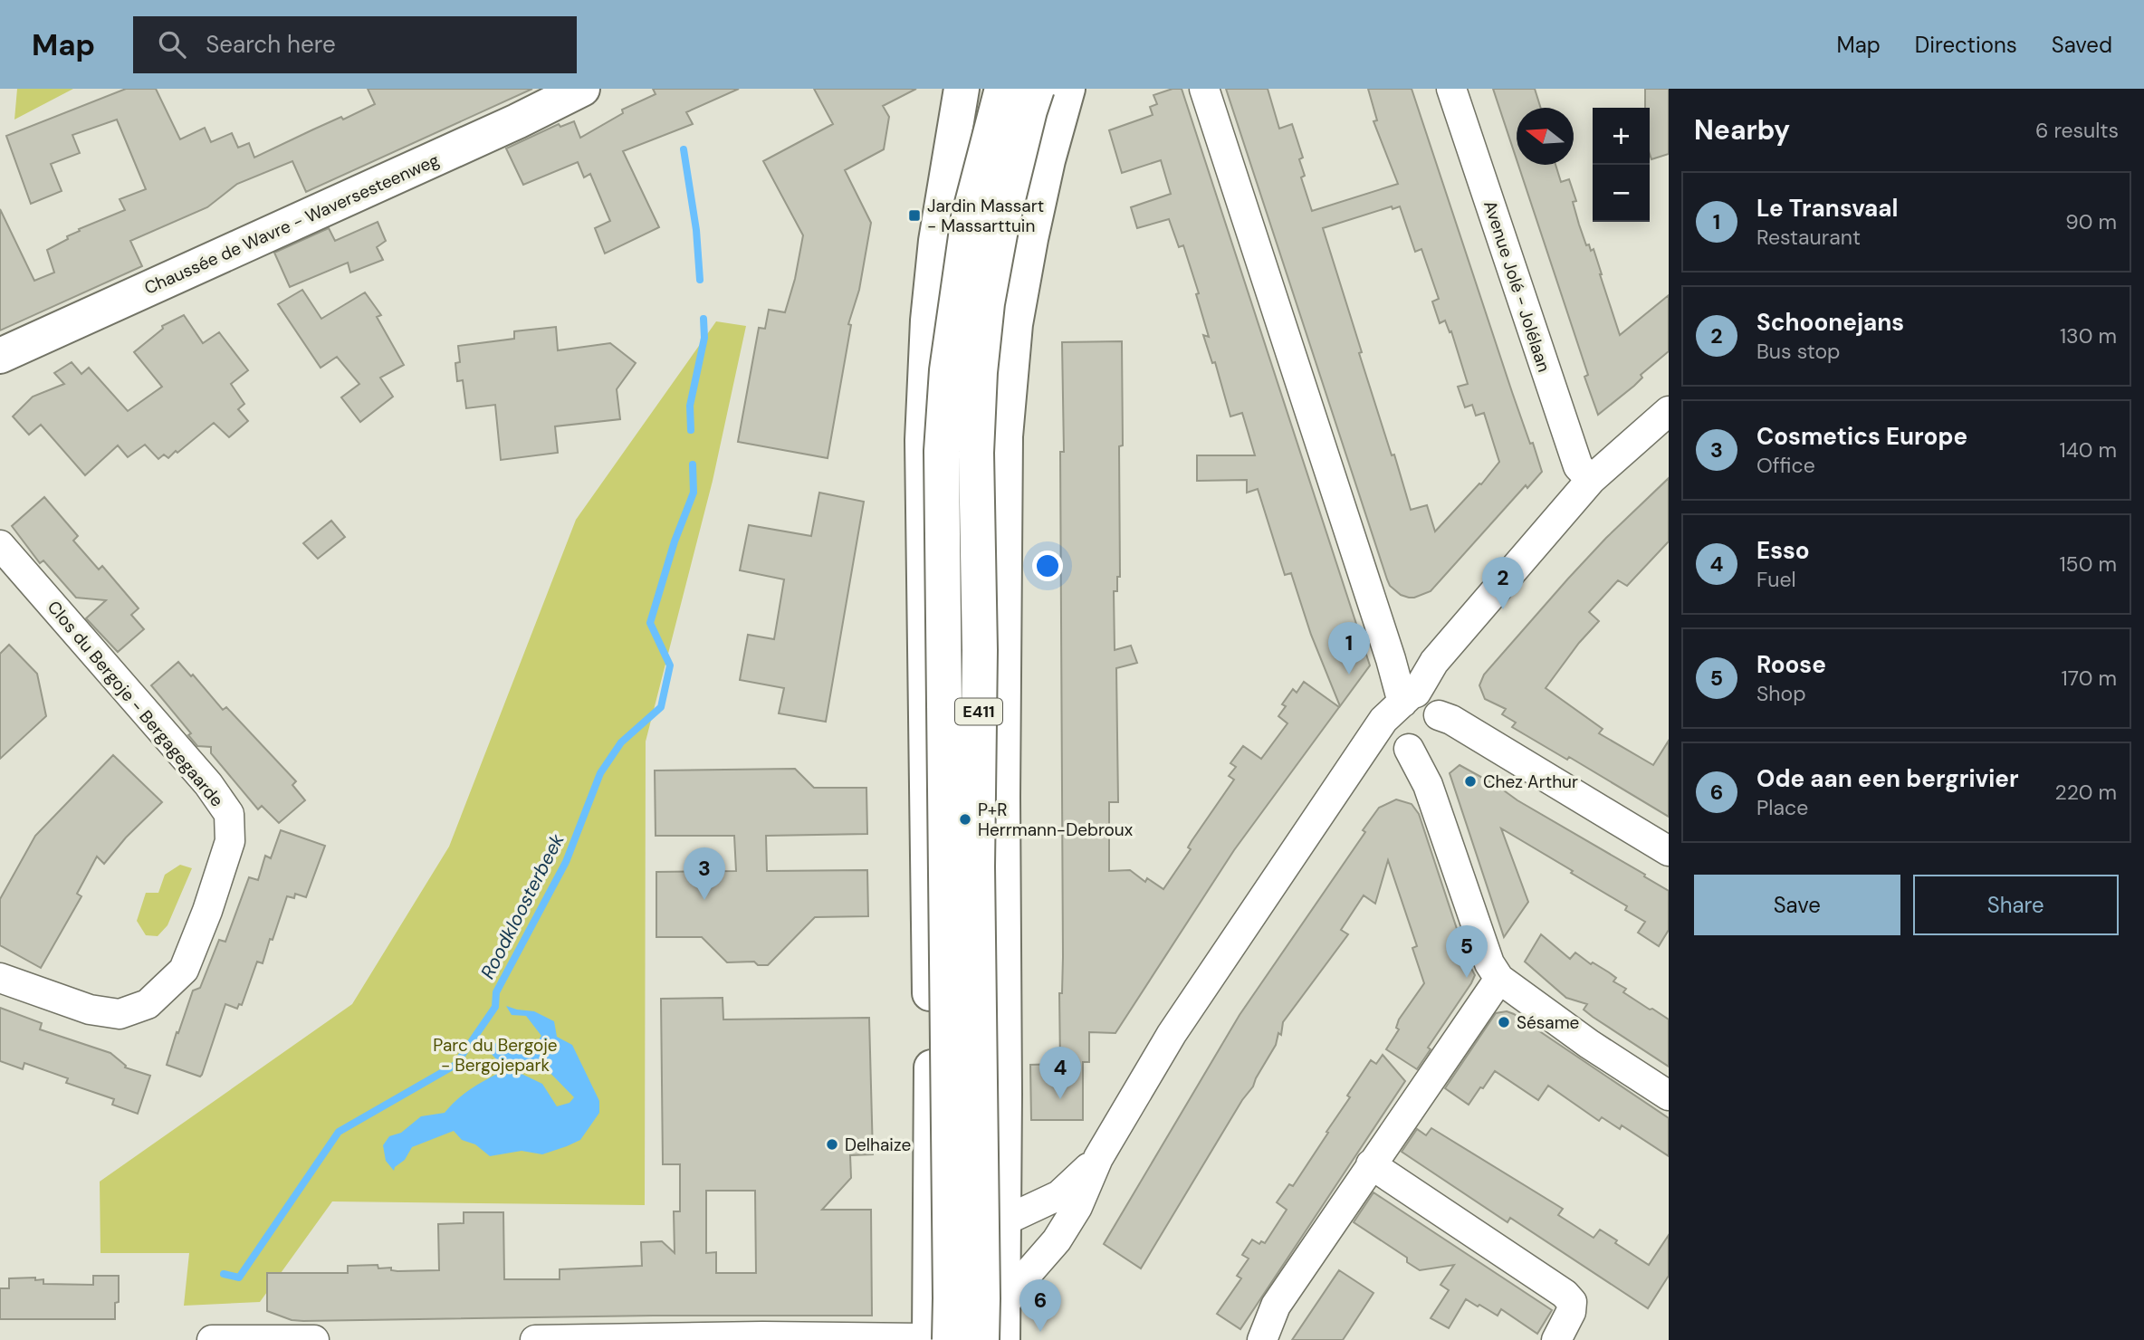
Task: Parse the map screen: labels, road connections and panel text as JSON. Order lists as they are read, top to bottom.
{
  "streets": {
    "main road": ["Chaussée de Wavre - Waversesteenweg", "E411"],
    "street": ["Avenue Jolé - Jolélaan", "Clos du Bergoje - Bergagegaarde"]
  },
  "water": ["Roodkloosterbeek"],
  "parks": ["Parc du Bergoje - Bergojepark"],
  "places": {
    "transit": ["Jardin Massart - Massarttuin"],
    "other": [
      "Chez Arthur",
      "P+R Herrmann-Debroux",
      "Sésame",
      "Delhaize"
    ]
  },
  "north": "left",
  "page": {
    "header": "Map",
    "search": "Search here",
    "nav": ["Map", "Directions", "Saved"],
    "heading": ["Nearby", "6 results"],
    "map_buttons": ["+", "−"],
    "list": [
      {
        "mark": "1",
        "name": "Le Transvaal",
        "note": "Restaurant",
        "value": "90 m"
      },
      {
        "mark": "2",
        "name": "Schoonejans",
        "note": "Bus stop",
        "value": "130 m"
      },
      {
        "mark": "3",
        "name": "Cosmetics Europe",
        "note": "Office",
        "value": "140 m"
      },
      {
        "mark": "4",
        "name": "Esso",
        "note": "Fuel",
        "value": "150 m"
      },
      {
        "mark": "5",
        "name": "Roose",
        "note": "Shop",
        "value": "170 m"
      },
      {
        "mark": "6",
        "name": "Ode aan een bergrivier",
        "note": "Place",
        "value": "220 m"
      }
    ],
    "pins": [
      "2",
      "1",
      "3",
      "5",
      "4",
      "6"
    ],
    "buttons": ["Save", "Share"]
  }
}
